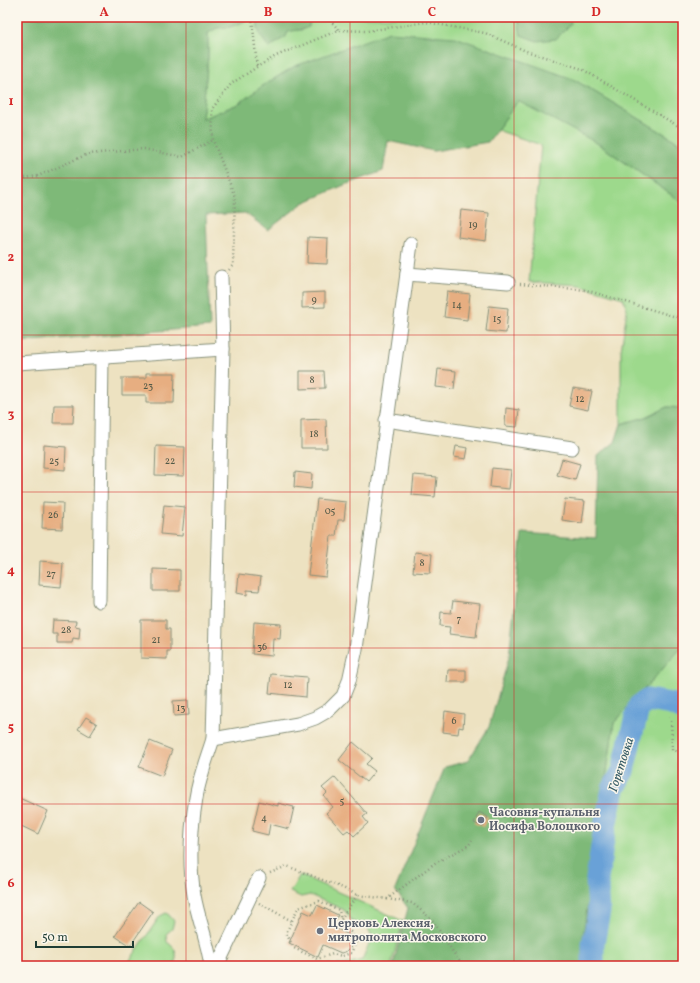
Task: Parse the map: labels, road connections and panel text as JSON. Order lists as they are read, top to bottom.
{
  "water": ["Горетовка"],
  "places": ["Часовня-купальня Иосифа Волоцкого", "Церковь Алексия, митрополита Московского"],
  "house_numbers": [
    "19",
    "9",
    "14",
    "15",
    "8",
    "23",
    "12",
    "18",
    "25",
    "22",
    "05",
    "26",
    "8",
    "27",
    "7",
    "28",
    "21",
    "36",
    "12",
    "13",
    "6",
    "5",
    "4"
  ],
  "scale_bar": "50 m",
  "grid": {
    "columns": [
      "A",
      "B",
      "C",
      "D"
    ],
    "rows": [
      "1",
      "2",
      "3",
      "4",
      "5",
      "6"
    ]
  }
}
